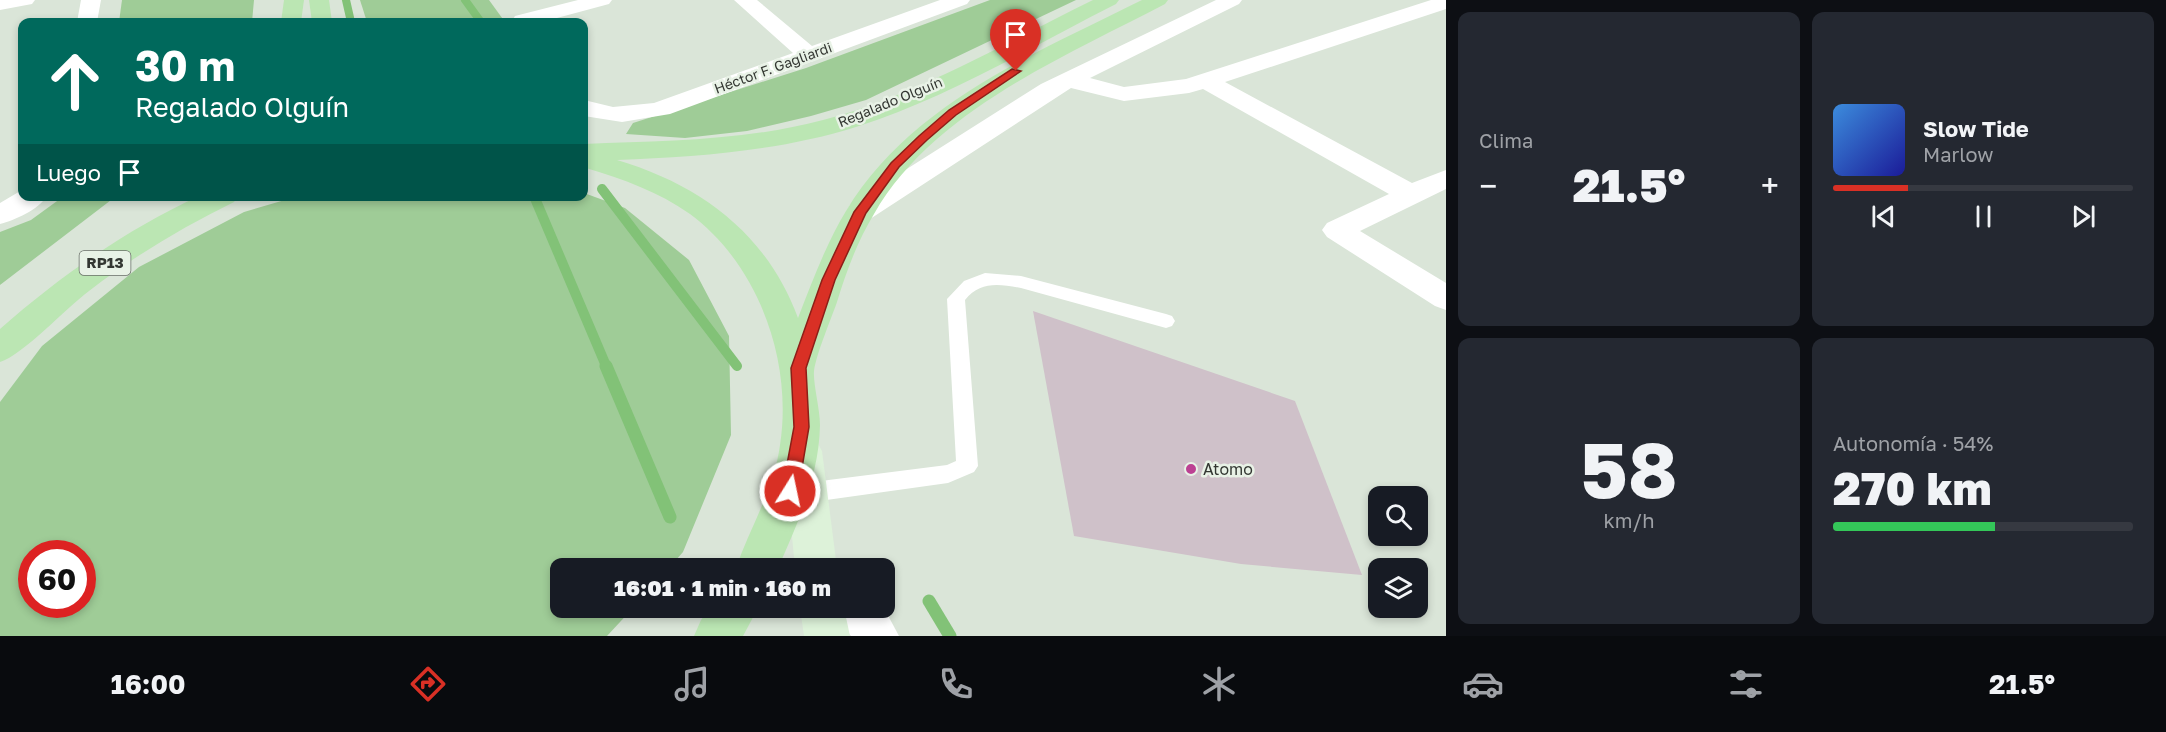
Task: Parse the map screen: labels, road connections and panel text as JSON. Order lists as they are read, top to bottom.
{
  "streets": {
    "main road": ["Regalado Olguín", "RP13"],
    "street": ["Héctor F. Gagliardi"]
  },
  "places": ["Atomo"],
  "page": {
    "tile": [
      "Clima",
      ["58", "km/h"],
      ["Autonomía · 54%", "270 km"]
    ],
    "turn": ["30 m", "Regalado Olguín"],
    "song": ["Slow Tide", "Marlow"],
    "then": "Luego",
    "heat": ["−", "21.5°", "+"],
    "limit": "60",
    "trip": "16:01 · 1 min · 160 m",
    "tabs": ["16:00", "21.5°"]
  }
}
